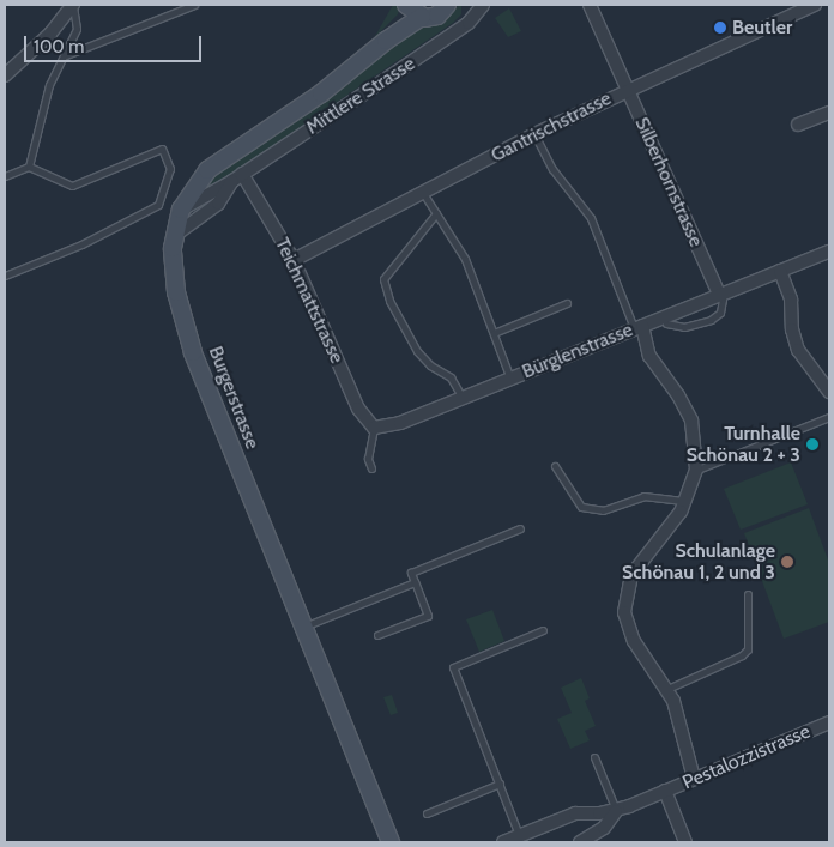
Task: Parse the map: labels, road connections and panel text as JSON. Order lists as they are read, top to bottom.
{
  "streets": {
    "main road": ["Burgerstrasse"],
    "street": [
      "Mittlere Strasse",
      "Gantrischstrasse",
      "Silberhornstrasse",
      "Teichmattstrasse",
      "Bürglenstrasse",
      "Pestalozzistrasse"
    ]
  },
  "crossings": [
    ["Mittlere Strasse", "Teichmattstrasse"],
    ["Mittlere Strasse", "Burgerstrasse"],
    ["Gantrischstrasse", "Silberhornstrasse"],
    ["Gantrischstrasse", "Teichmattstrasse"],
    ["Silberhornstrasse", "Bürglenstrasse"],
    ["Teichmattstrasse", "Bürglenstrasse"]
  ],
  "places": ["Beutler", "Turnhalle Schönau 2 + 3", "Schulanlage Schönau 1, 2 und 3"],
  "scale_bar": "100 m"
}
